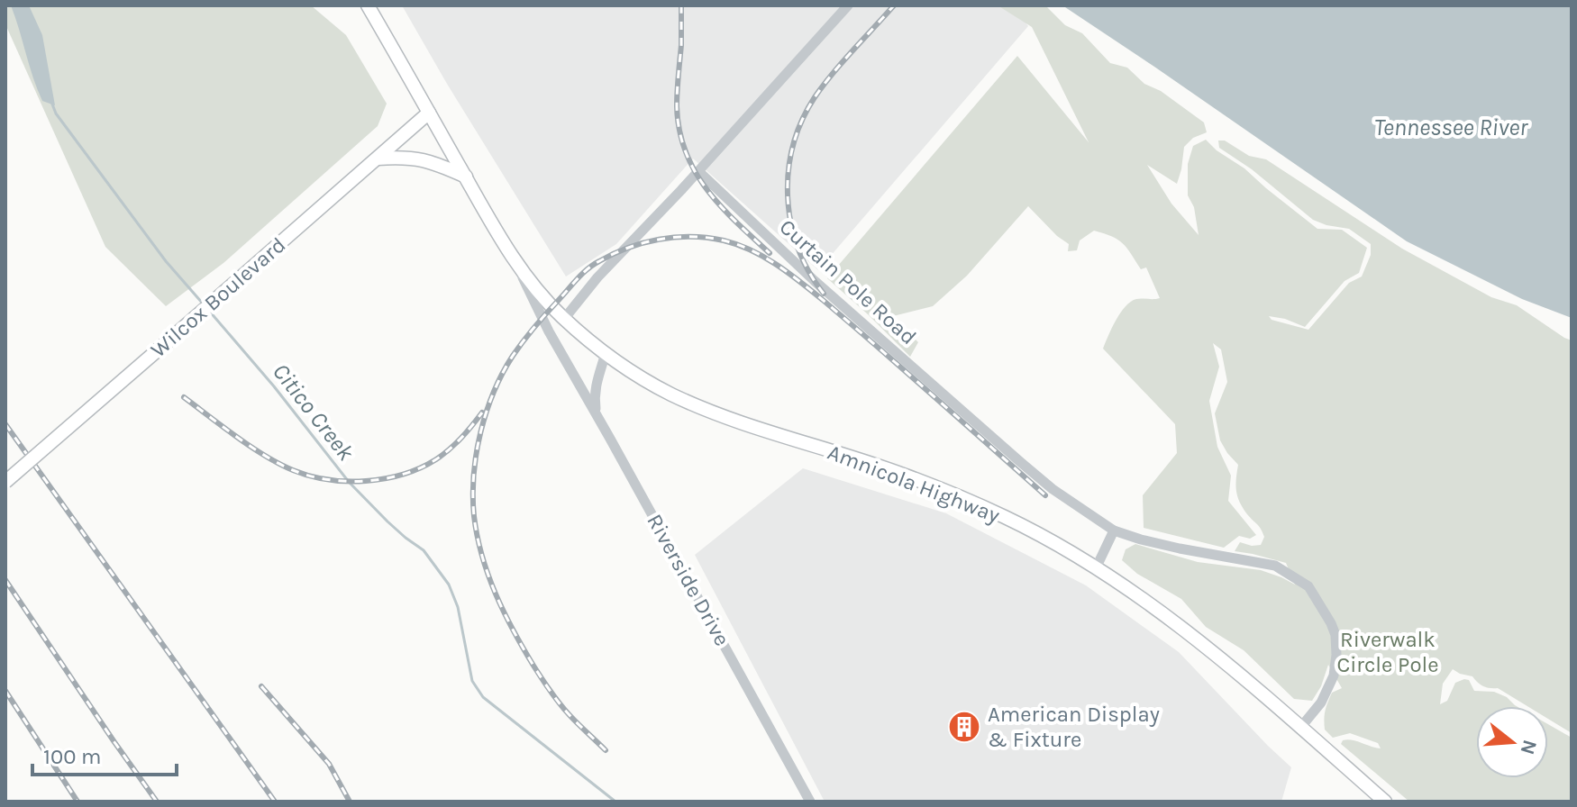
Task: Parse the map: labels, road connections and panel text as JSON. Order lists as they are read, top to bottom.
{
  "streets": {
    "main road": ["Wilcox Boulevard", "Amnicola Highway"],
    "street": ["Curtain Pole Road", "Riverside Drive"]
  },
  "crossings": [
    ["Curtain Pole Road", "Amnicola Highway"]
  ],
  "water": ["Tennessee River", "Citico Creek"],
  "parks": ["Riverwalk Circle Pole"],
  "places": {
    "building": ["American Display & Fixture"]
  },
  "scale_bar": "100 m",
  "north": "right"
}
